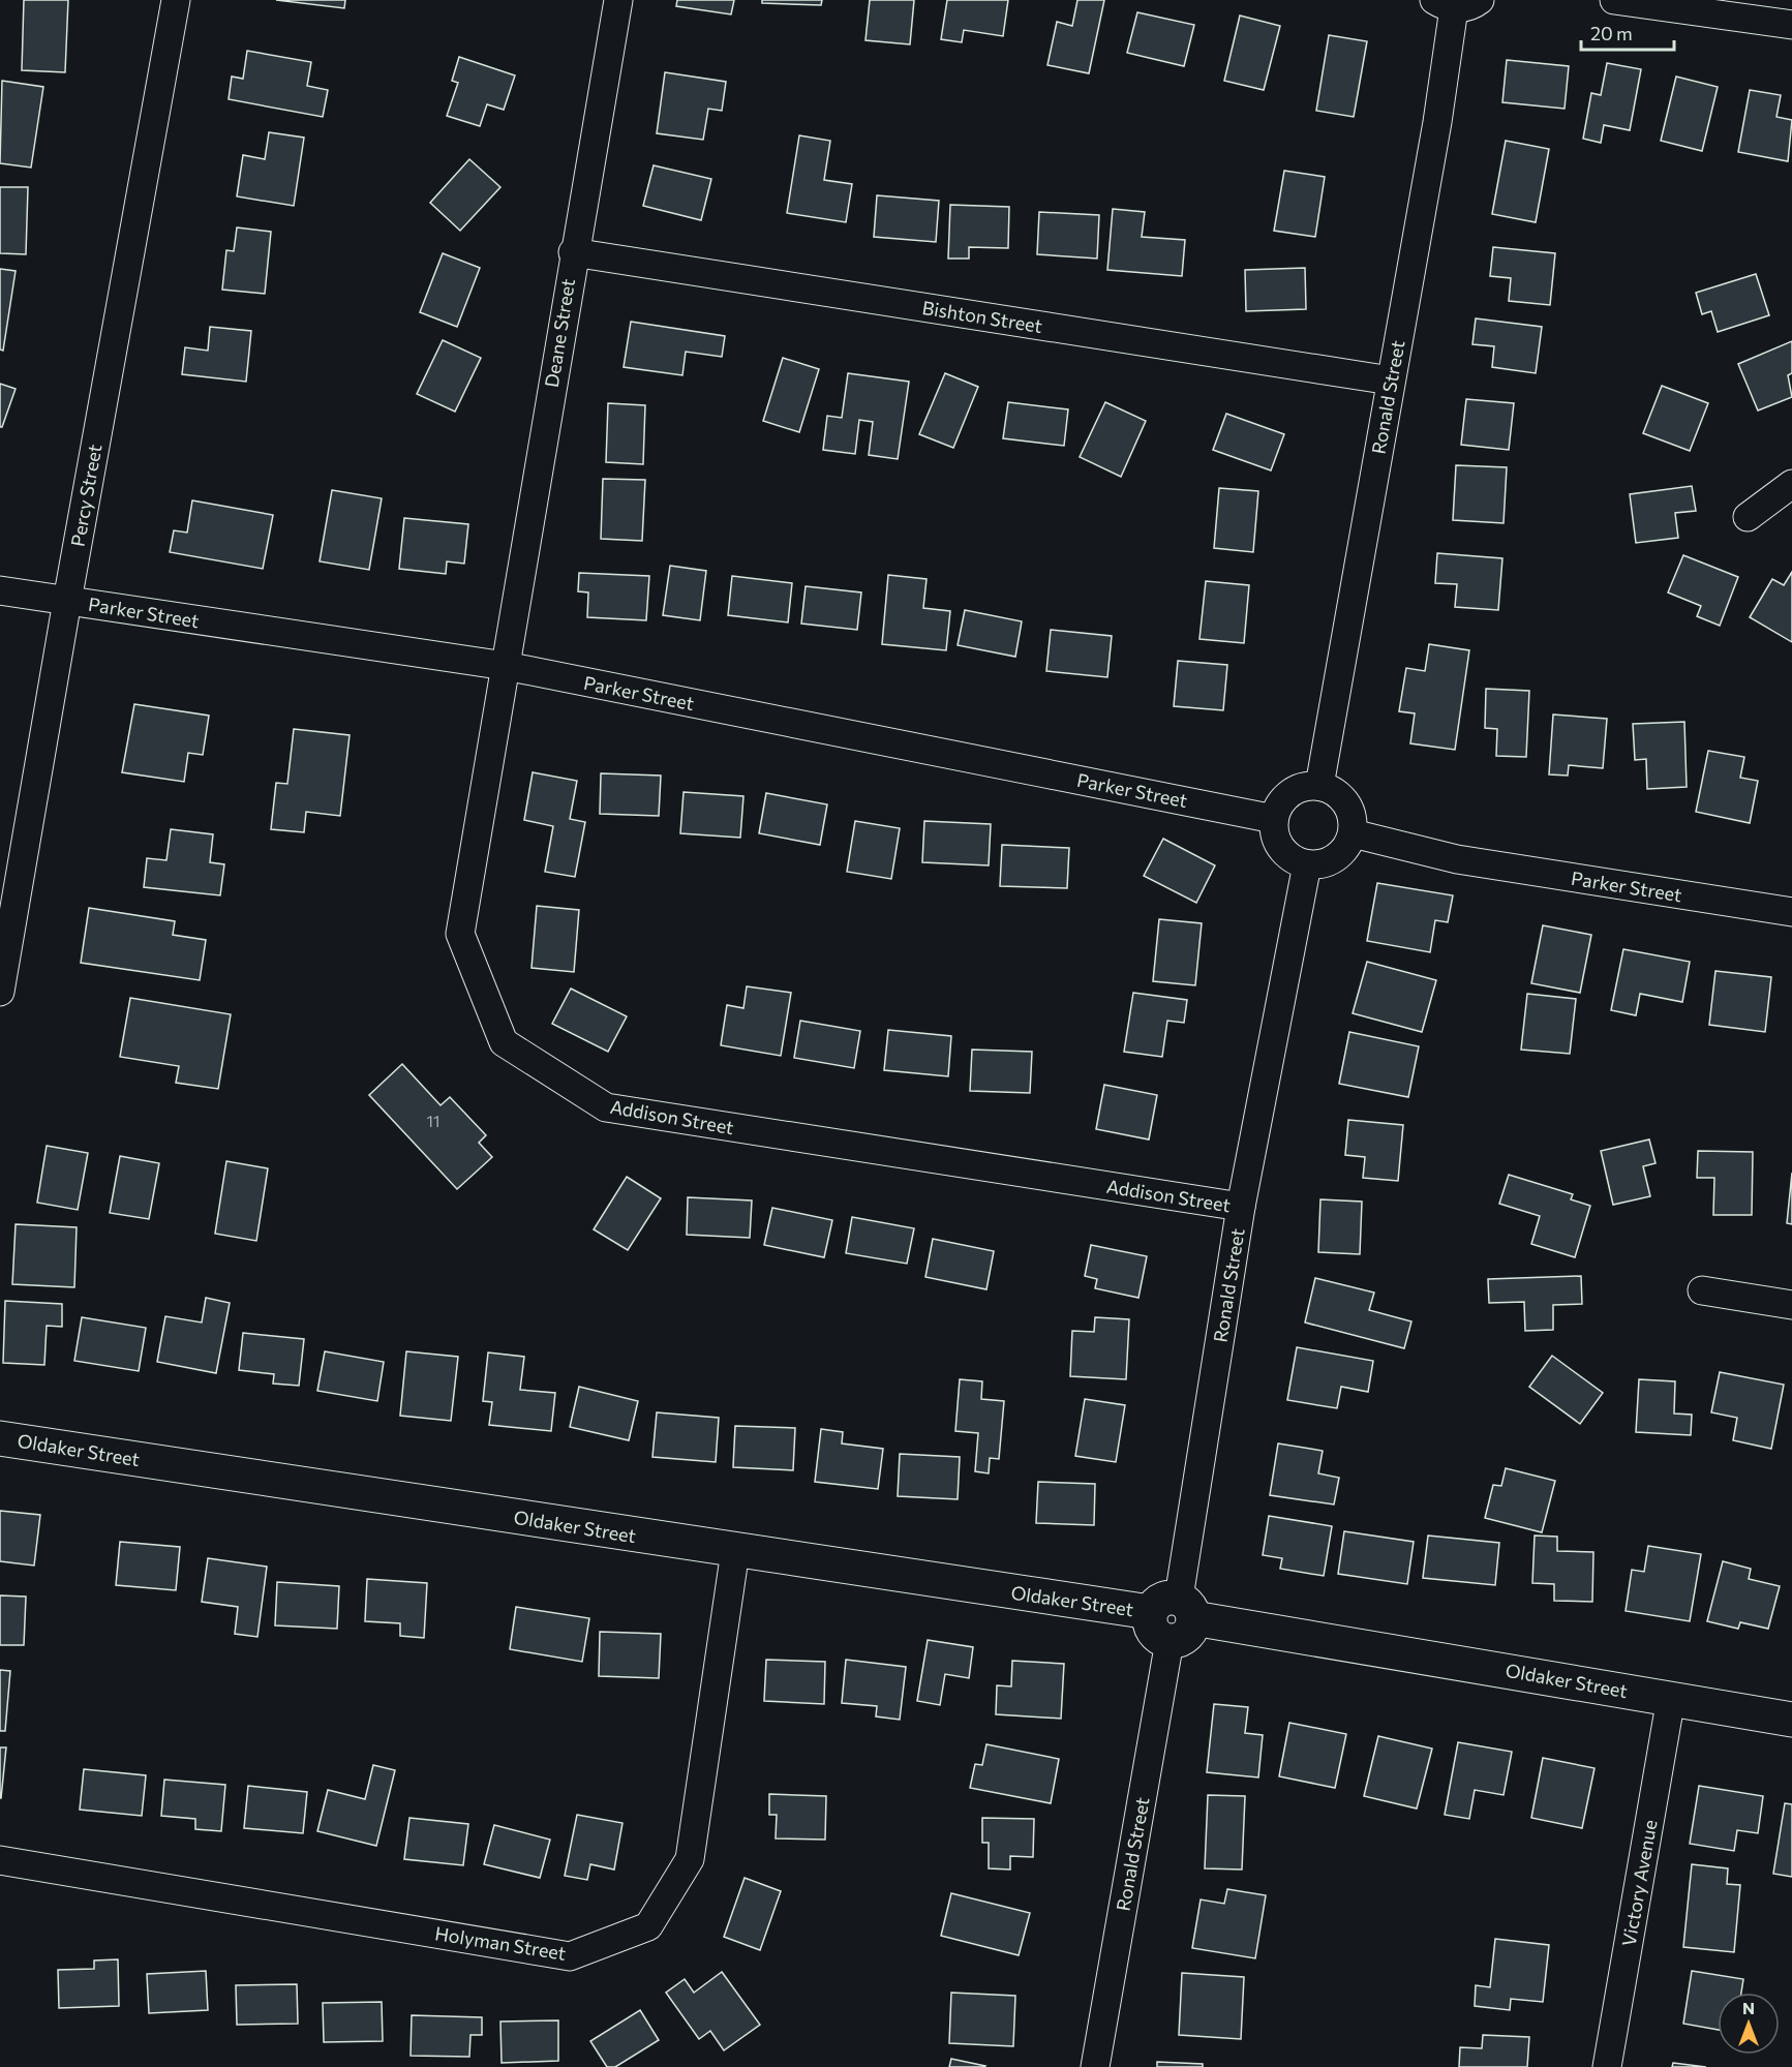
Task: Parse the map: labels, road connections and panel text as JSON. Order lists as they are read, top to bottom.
{
  "streets": {
    "street": [
      "Bishton Street",
      "Deane Street",
      "Ronald Street",
      "Percy Street",
      "Parker Street",
      "Addison Street",
      "Oldaker Street",
      "Victory Avenue",
      "Holyman Street"
    ]
  },
  "crossings": [
    ["Bishton Street", "Deane Street"],
    ["Bishton Street", "Ronald Street"],
    ["Deane Street", "Parker Street"],
    ["Deane Street", "Addison Street"],
    ["Ronald Street", "Parker Street"],
    ["Ronald Street", "Addison Street"],
    ["Ronald Street", "Oldaker Street"],
    ["Percy Street", "Parker Street"],
    ["Parker Street", "Addison Street"],
    ["Oldaker Street", "Victory Avenue"],
    ["Oldaker Street", "Holyman Street"]
  ],
  "house_numbers": ["11"],
  "scale_bar": "20 m",
  "north": "top"
}
